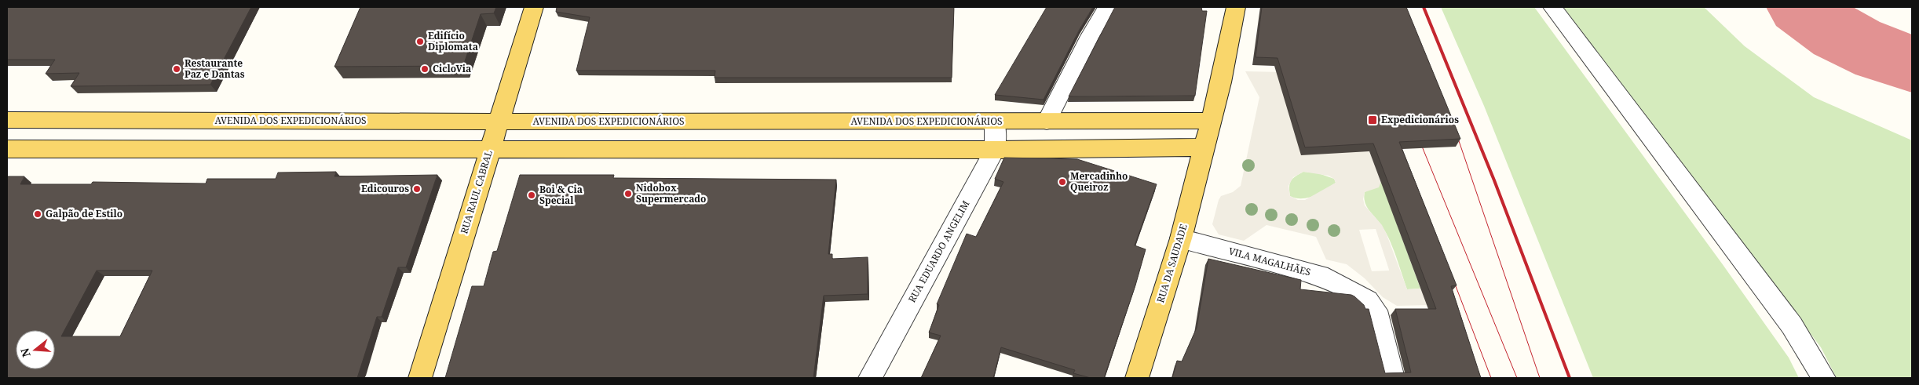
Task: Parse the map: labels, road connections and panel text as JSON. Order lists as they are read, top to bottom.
{
  "streets": {
    "main road": ["AVENIDA DOS EXPEDICIONÁRIOS", "RUA RAUL CABRAL", "RUA DA SAUDADE"],
    "street": ["RUA EDUARDO ANGELIM", "VILA MAGALHÃES"]
  },
  "crossings": [
    ["AVENIDA DOS EXPEDICIONÁRIOS", "RUA RAUL CABRAL"],
    ["AVENIDA DOS EXPEDICIONÁRIOS", "RUA EDUARDO ANGELIM"],
    ["AVENIDA DOS EXPEDICIONÁRIOS", "RUA DA SAUDADE"],
    ["VILA MAGALHÃES", "RUA DA SAUDADE"]
  ],
  "places": {
    "other": [
      "Edifício Diplomata",
      "Restaurante Paz e Dantas",
      "CicloVia",
      "Mercadinho Queiroz",
      "Edicouros",
      "Nidobox Supermercado",
      "Boi & Cia Special",
      "Galpão de Estilo"
    ],
    "transit": ["Expedicionários"]
  },
  "north": "left"
}
